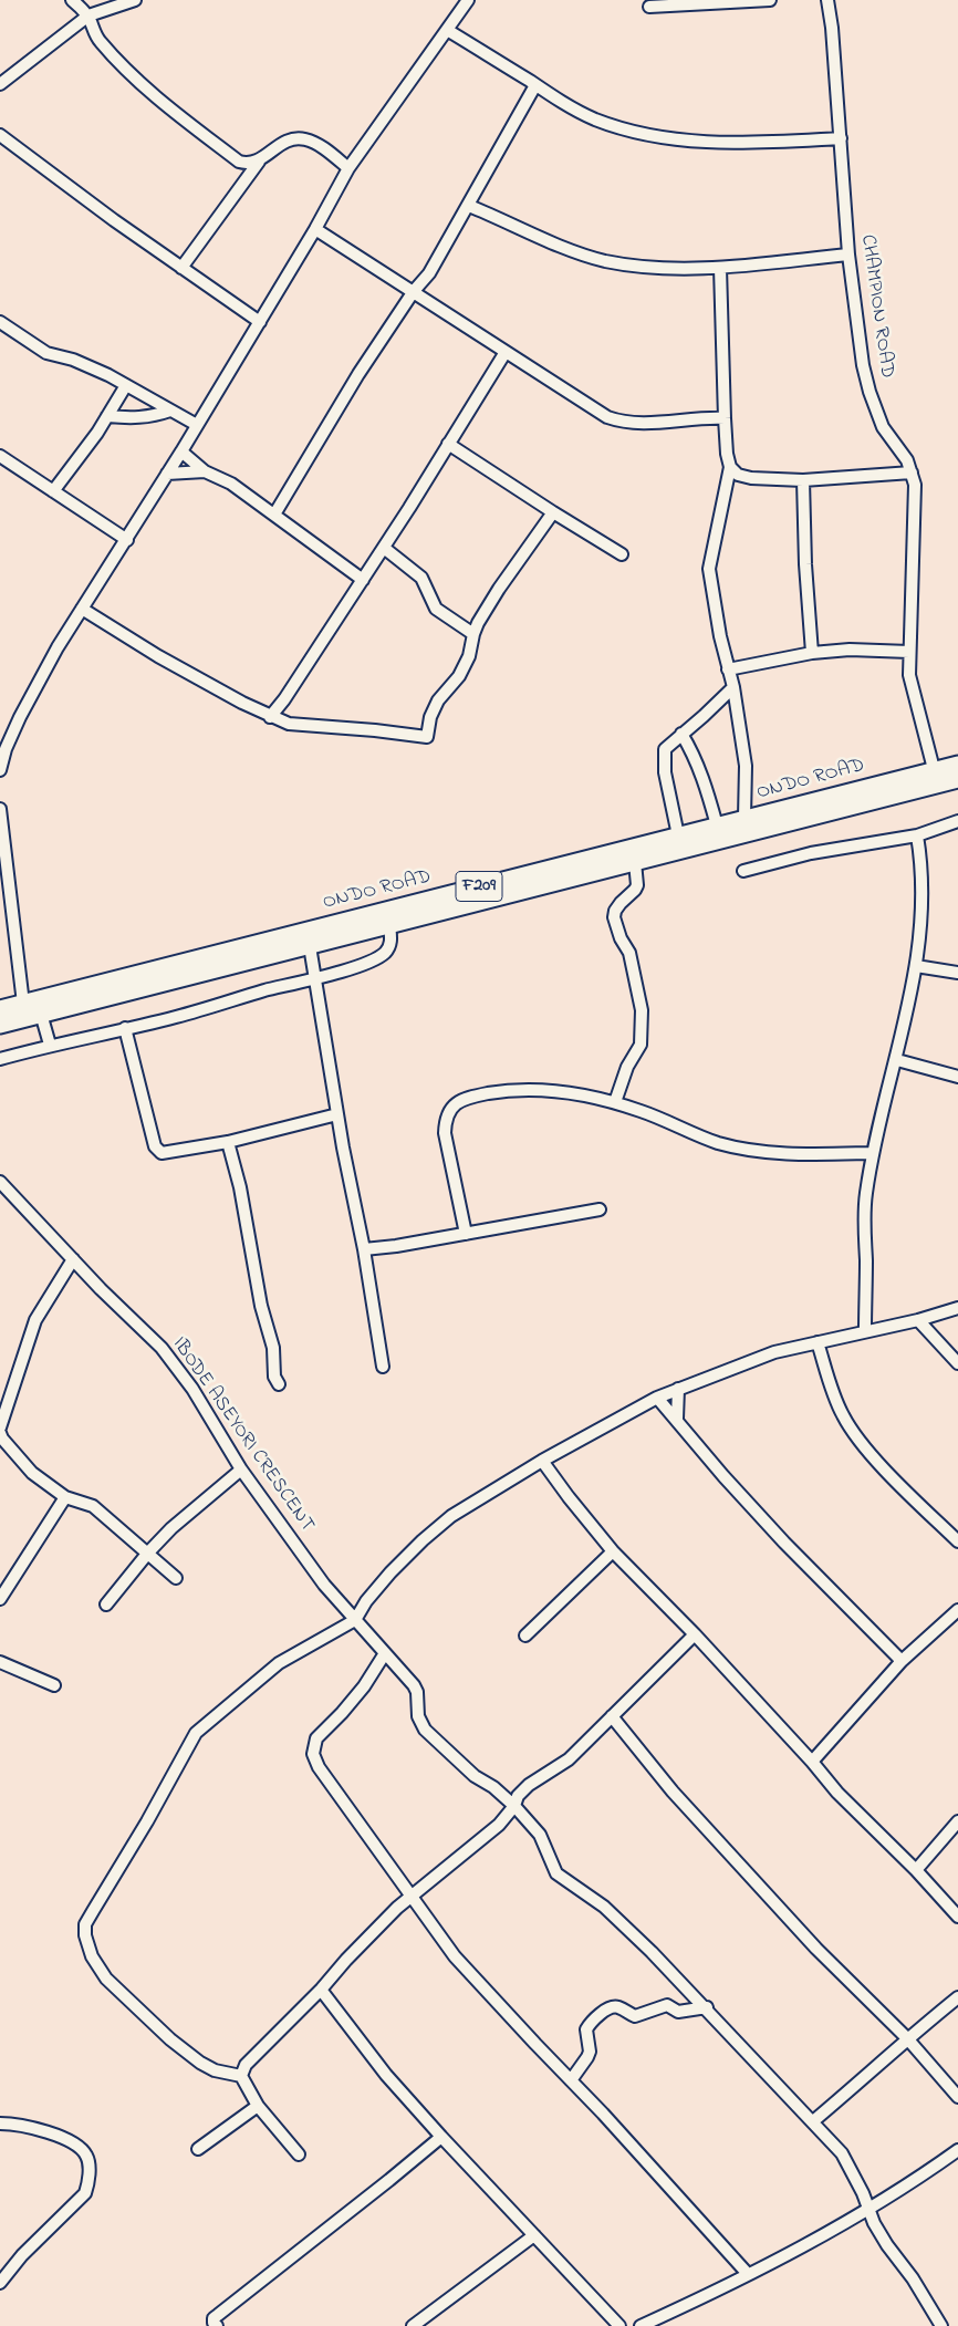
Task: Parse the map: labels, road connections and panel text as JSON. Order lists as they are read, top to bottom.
{
  "streets": {
    "main road": ["ONDO ROAD", "F209"],
    "street": ["CHAMPION ROAD", "IBODE ASEYORI CRESCENT"]
  },
  "crossings": [
    ["CHAMPION ROAD", "ONDO ROAD"]
  ]
}
